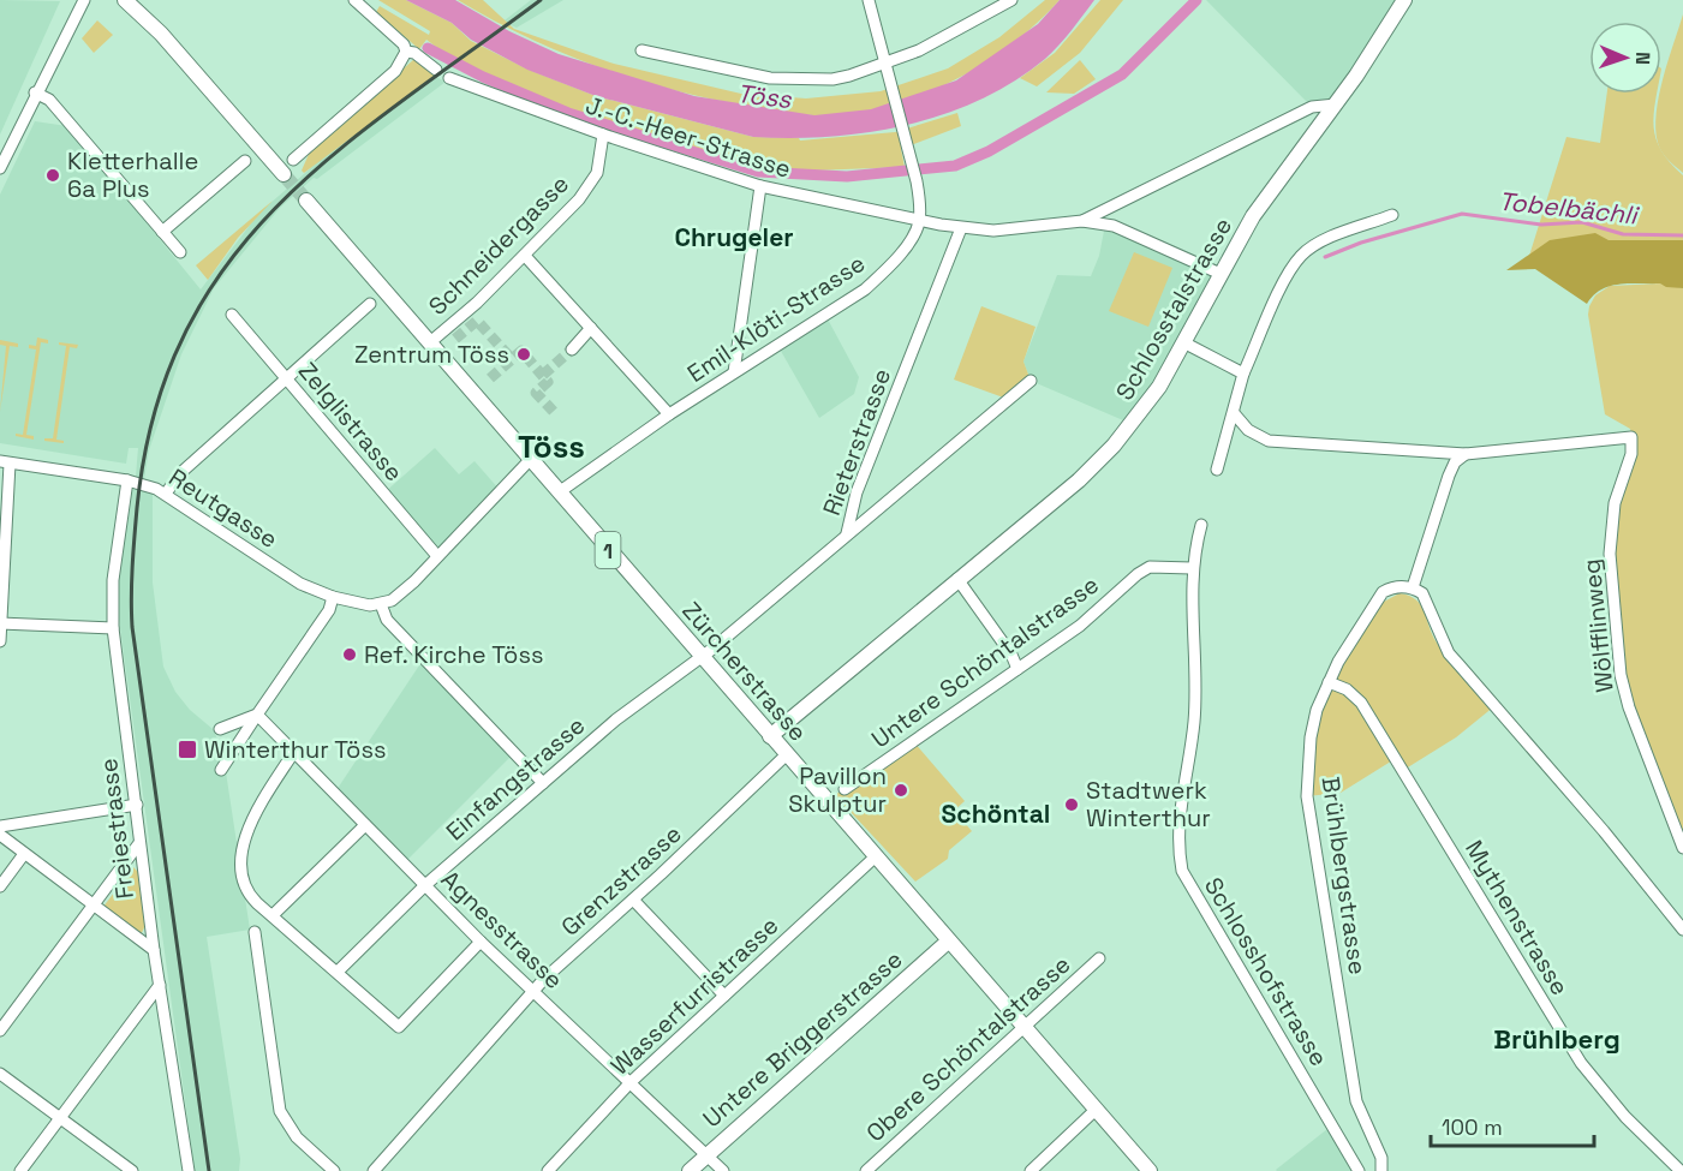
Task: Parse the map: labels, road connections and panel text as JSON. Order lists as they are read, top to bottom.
{
  "streets": {
    "main road": [
      "Schlosstalstrasse",
      "1",
      "Zürcherstrasse",
      "Untere Briggerstrasse"
    ],
    "street": [
      "J.-C.-Heer-Strasse",
      "Schneidergasse",
      "Emil-Klöti-Strasse",
      "Zelglistrasse",
      "Rieterstrasse",
      "Reutgasse",
      "Wölfflinweg",
      "Untere Schöntalstrasse",
      "Einfangstrasse",
      "Freiestrasse",
      "Brühlbergstrasse",
      "Grenzstrasse",
      "Mythenstrasse",
      "Agnesstrasse",
      "Schlosshofstrasse",
      "Wasserfurristrasse",
      "Obere Schöntalstrasse"
    ]
  },
  "crossings": [
    ["J.-C.-Heer-Strasse", "Schneidergasse"],
    ["J.-C.-Heer-Strasse", "Emil-Klöti-Strasse"],
    ["Schneidergasse", "Zürcherstrasse"],
    ["Schlosstalstrasse", "Zürcherstrasse"],
    ["Emil-Klöti-Strasse", "Zürcherstrasse"],
    ["Rieterstrasse", "Zürcherstrasse"],
    ["Rieterstrasse", "Einfangstrasse"],
    ["Reutgasse", "Freiestrasse"],
    ["Untere Schöntalstrasse", "Schlosshofstrasse"],
    ["Zürcherstrasse", "Einfangstrasse"],
    ["Zürcherstrasse", "Grenzstrasse"],
    ["Zürcherstrasse", "Wasserfurristrasse"],
    ["Zürcherstrasse", "Untere Briggerstrasse"],
    ["Zürcherstrasse", "Obere Schöntalstrasse"],
    ["Einfangstrasse", "Agnesstrasse"],
    ["Brühlbergstrasse", "Mythenstrasse"],
    ["Grenzstrasse", "Agnesstrasse"],
    ["Agnesstrasse", "Wasserfurristrasse"],
    ["Agnesstrasse", "Untere Briggerstrasse"]
  ],
  "districts": [
    "Chrugeler",
    "Töss",
    "Schöntal",
    "Brühlberg"
  ],
  "water": ["Töss", "Tobelbächli"],
  "places": {
    "other": [
      "Kletterhalle 6a Plus",
      "Zentrum Töss",
      "Ref. Kirche Töss",
      "Pavillon Skulptur",
      "Stadtwerk Winterthur"
    ],
    "transit": ["Winterthur Töss"]
  },
  "scale_bar": "100 m",
  "north": "right"
}
